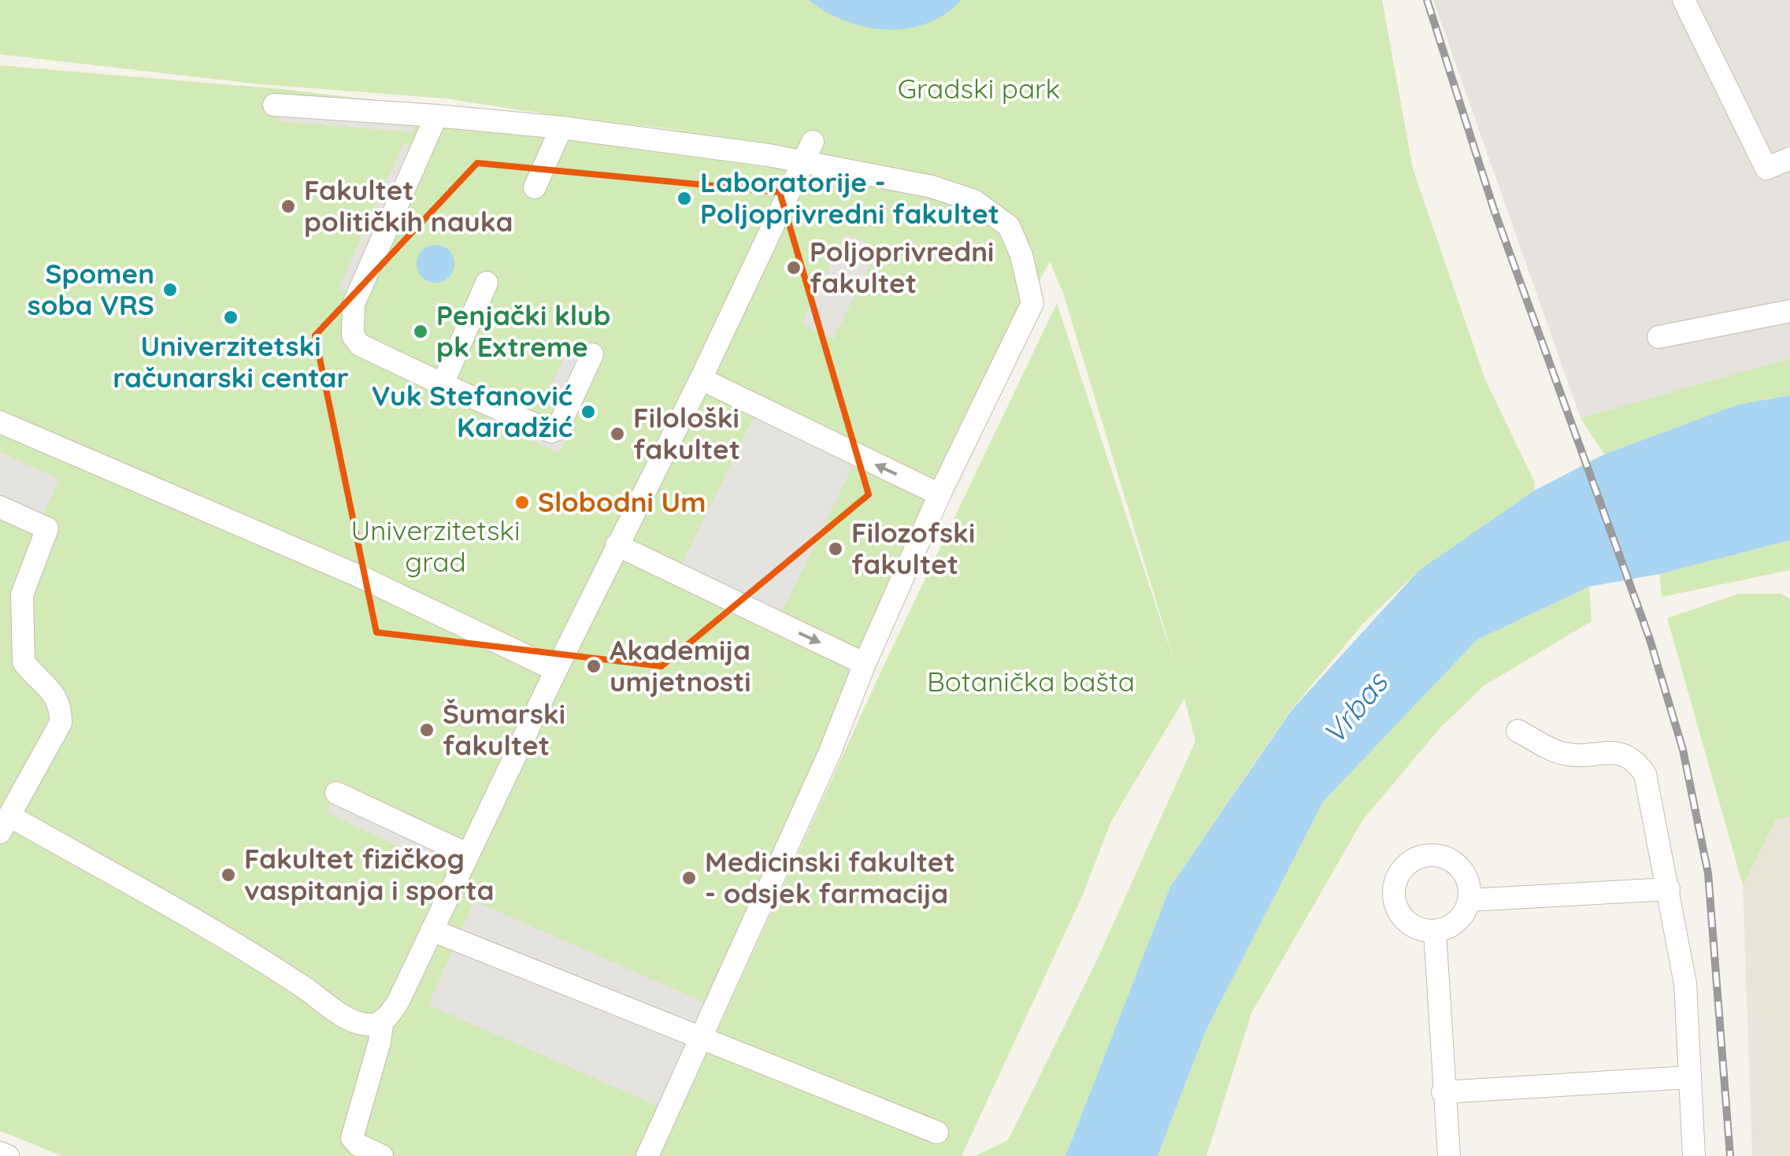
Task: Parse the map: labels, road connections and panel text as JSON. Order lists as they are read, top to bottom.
{
  "water": ["Vrbas"],
  "parks": ["Gradski park", "Univerzitetski grad", "Botanička bašta"],
  "places": [
    "Laboratorije - Poljoprivredni fakultet",
    "Fakultet političkih nauka",
    "Poljoprivredni fakultet",
    "Spomen soba VRS",
    "Univerzitetski računarski centar",
    "Penjački klub pk Extreme",
    "Vuk Stefanović Karadžić",
    "Filološki fakultet",
    "Slobodni Um",
    "Filozofski fakultet",
    "Akademija umjetnosti",
    "Šumarski fakultet",
    "Fakultet fizičkog vaspitanja i sporta",
    "Medicinski fakultet - odsjek farmacija"
  ]
}
